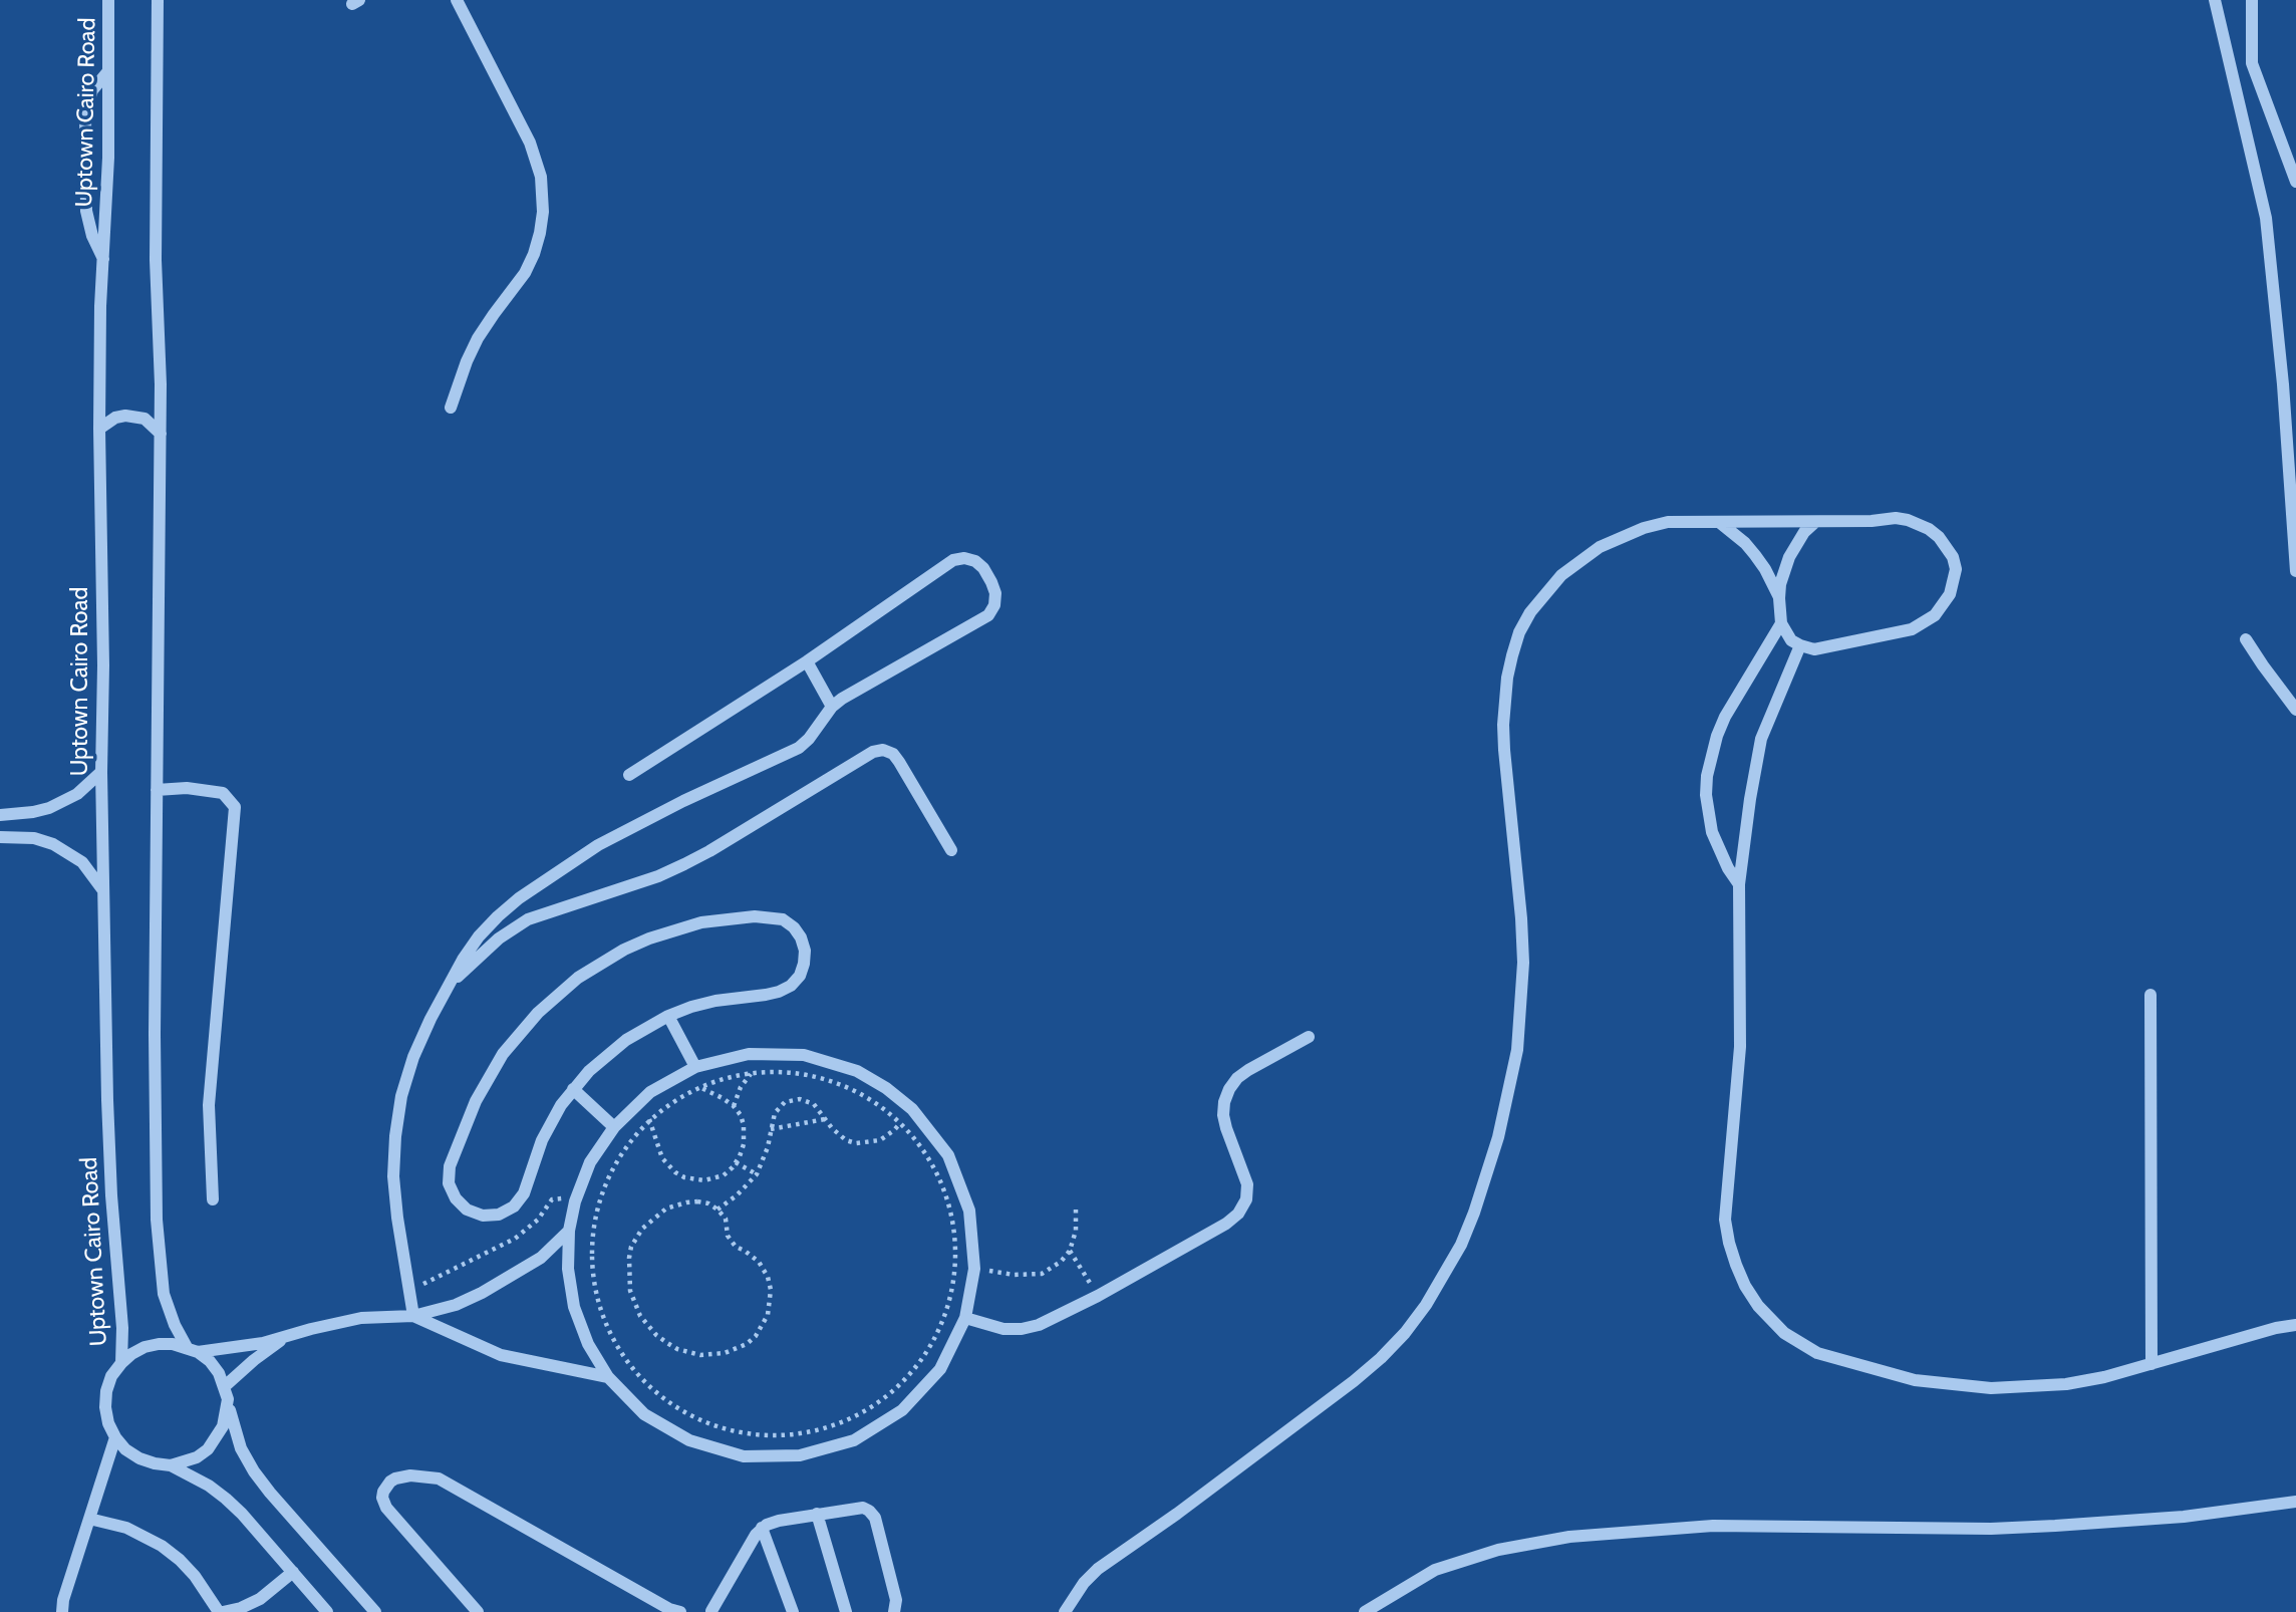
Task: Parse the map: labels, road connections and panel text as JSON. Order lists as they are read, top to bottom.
{
  "streets": {
    "street": ["Uptown Cairo Road"]
  }
}
